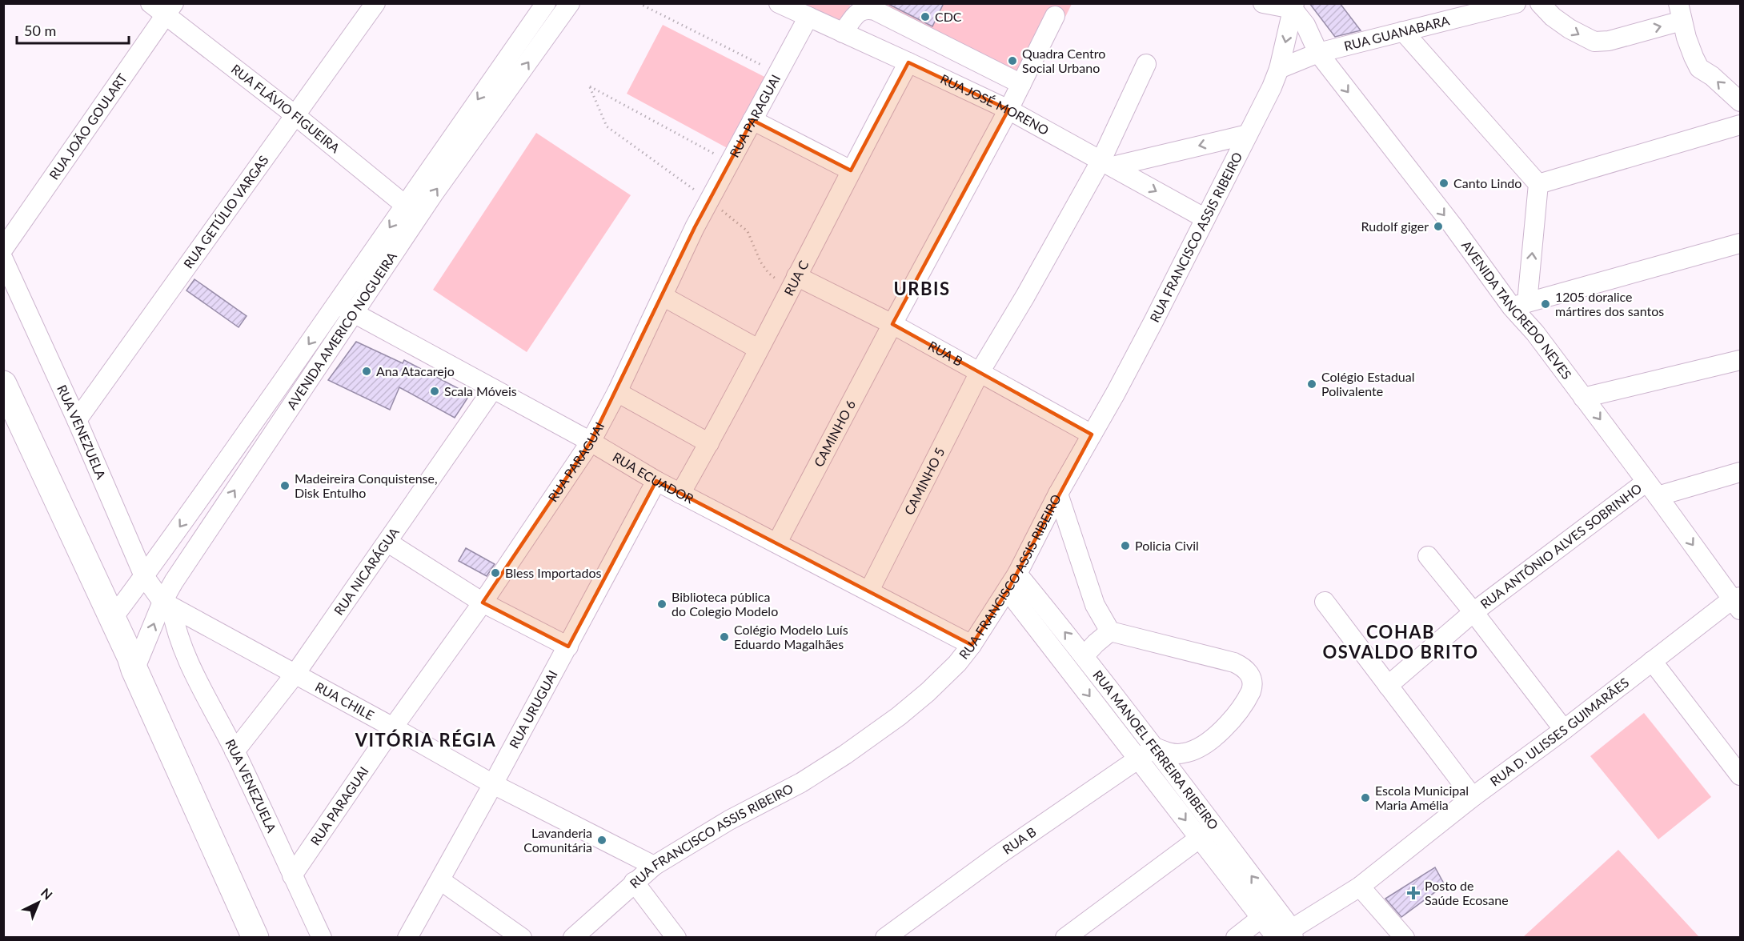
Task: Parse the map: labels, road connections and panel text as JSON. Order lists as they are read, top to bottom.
{
  "streets": {
    "street": [
      "RUA GUANABARA",
      "RUA JOSÉ MORENO",
      "RUA FLÁVIO FIGUEIRA",
      "RUA PARAGUAI",
      "RUA JOÃO GOULART",
      "RUA GETÚLIO VARGAS",
      "RUA FRANCISCO ASSIS RIBEIRO",
      "RUA C",
      "AVENIDA TANCREDO NEVES",
      "AVENIDA AMERICO NOGUEIRA",
      "RUA B",
      "RUA VENEZUELA",
      "CAMINHO 6",
      "RUA ECUADOR",
      "CAMINHO 5",
      "RUA ANTÔNIO ALVES SOBRINHO",
      "RUA NICARÁGUA",
      "RUA CHILE",
      "RUA URUGUAI",
      "RUA D. ULISSES GUIMARÃES",
      "RUA MANOEL FERREIRA RIBEIRO"
    ]
  },
  "crossings": [
    ["RUA GUANABARA", "RUA FRANCISCO ASSIS RIBEIRO"],
    ["RUA GUANABARA", "AVENIDA TANCREDO NEVES"],
    ["RUA JOSÉ MORENO", "RUA PARAGUAI"],
    ["RUA JOSÉ MORENO", "RUA FRANCISCO ASSIS RIBEIRO"],
    ["RUA JOSÉ MORENO", "RUA C"],
    ["RUA JOSÉ MORENO", "CAMINHO 6"],
    ["RUA JOSÉ MORENO", "CAMINHO 5"],
    ["RUA FLÁVIO FIGUEIRA", "RUA JOÃO GOULART"],
    ["RUA FLÁVIO FIGUEIRA", "RUA GETÚLIO VARGAS"],
    ["RUA FLÁVIO FIGUEIRA", "AVENIDA AMERICO NOGUEIRA"],
    ["RUA PARAGUAI", "RUA VENEZUELA"],
    ["RUA PARAGUAI", "RUA ECUADOR"],
    ["RUA PARAGUAI", "RUA CHILE"],
    ["RUA GETÚLIO VARGAS", "RUA VENEZUELA"],
    ["RUA FRANCISCO ASSIS RIBEIRO", "AVENIDA TANCREDO NEVES"],
    ["RUA FRANCISCO ASSIS RIBEIRO", "RUA B"],
    ["RUA FRANCISCO ASSIS RIBEIRO", "RUA ECUADOR"],
    ["RUA FRANCISCO ASSIS RIBEIRO", "RUA CHILE"],
    ["RUA FRANCISCO ASSIS RIBEIRO", "RUA MANOEL FERREIRA RIBEIRO"],
    ["RUA C", "RUA B"],
    ["RUA C", "RUA ECUADOR"],
    ["AVENIDA TANCREDO NEVES", "RUA ANTÔNIO ALVES SOBRINHO"],
    ["AVENIDA TANCREDO NEVES", "RUA D. ULISSES GUIMARÃES"],
    ["AVENIDA AMERICO NOGUEIRA", "RUA VENEZUELA"],
    ["AVENIDA AMERICO NOGUEIRA", "RUA ECUADOR"],
    ["AVENIDA AMERICO NOGUEIRA", "RUA CHILE"],
    ["RUA B", "CAMINHO 6"],
    ["RUA B", "CAMINHO 5"],
    ["RUA B", "RUA MANOEL FERREIRA RIBEIRO"],
    ["RUA VENEZUELA", "RUA NICARÁGUA"],
    ["RUA VENEZUELA", "RUA CHILE"],
    ["CAMINHO 6", "RUA ECUADOR"],
    ["RUA ECUADOR", "CAMINHO 5"],
    ["RUA ECUADOR", "RUA NICARÁGUA"],
    ["RUA ECUADOR", "RUA URUGUAI"],
    ["RUA NICARÁGUA", "RUA CHILE"],
    ["RUA CHILE", "RUA URUGUAI"],
    ["RUA D. ULISSES GUIMARÃES", "RUA MANOEL FERREIRA RIBEIRO"]
  ],
  "districts": ["URBIS", "COHAB OSVALDO BRITO", "VITÓRIA RÉGIA"],
  "places": {
    "other": [
      "CDC",
      "Quadra Centro Social Urbano",
      "Canto Lindo",
      "Rudolf giger",
      "1205 doralice mártires dos santos",
      "Ana Atacarejo",
      "Colégio Estadual Polivalente",
      "Scala Móveis",
      "Madeireira Conquistense, Disk Entulho",
      "Policia Civil",
      "Bless Importados",
      "Biblioteca pública do Colegio Modelo",
      "Colégio Modelo Luís Eduardo Magalhães",
      "Escola Municipal Maria Amélia",
      "Lavanderia Comunitária"
    ],
    "health": ["Posto de Saúde Ecosane"]
  },
  "scale_bar": "50 m",
  "north": "top right"
}
